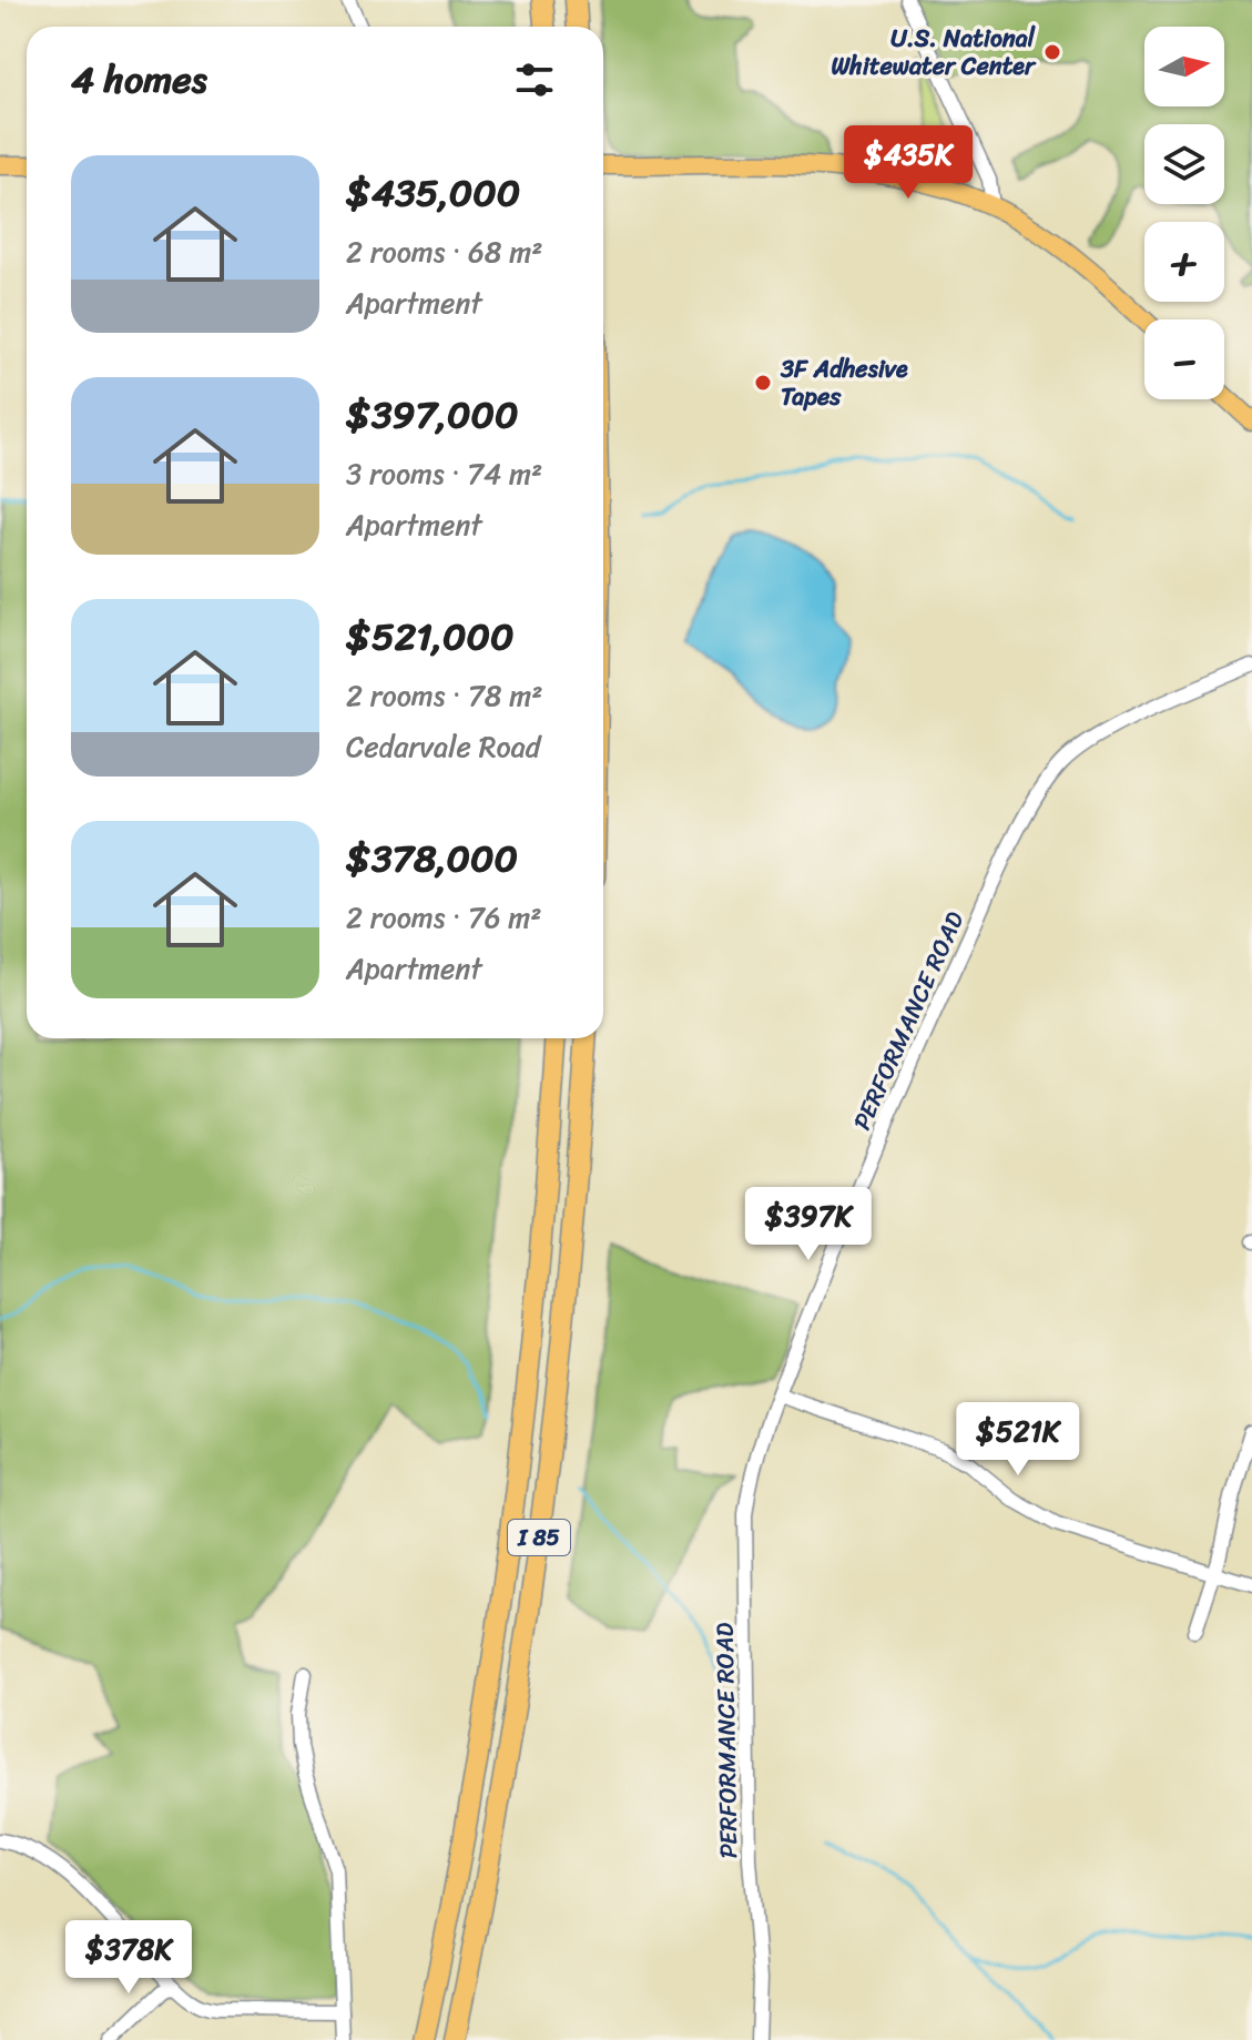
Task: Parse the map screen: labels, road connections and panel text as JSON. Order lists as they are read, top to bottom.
{
  "streets": {
    "highway": ["I 85"],
    "street": ["PERFORMANCE ROAD"]
  },
  "places": ["U.S. National Whitewater Center", "3F Adhesive Tapes"],
  "north": "right",
  "page": {
    "map_buttons": ["+", "−"],
    "heading": "4 homes",
    "price": [
      "$435K",
      "$397K",
      "$521K",
      "$378K"
    ],
    "list": [
      {
        "name": "$435,000",
        "note": "2 rooms · 68 m² · Apartment"
      },
      {
        "name": "$397,000",
        "note": "3 rooms · 74 m² · Apartment"
      },
      {
        "name": "$521,000",
        "note": "2 rooms · 78 m² · Cedarvale Road"
      },
      {
        "name": "$378,000",
        "note": "2 rooms · 76 m² · Apartment"
      }
    ]
  }
}
